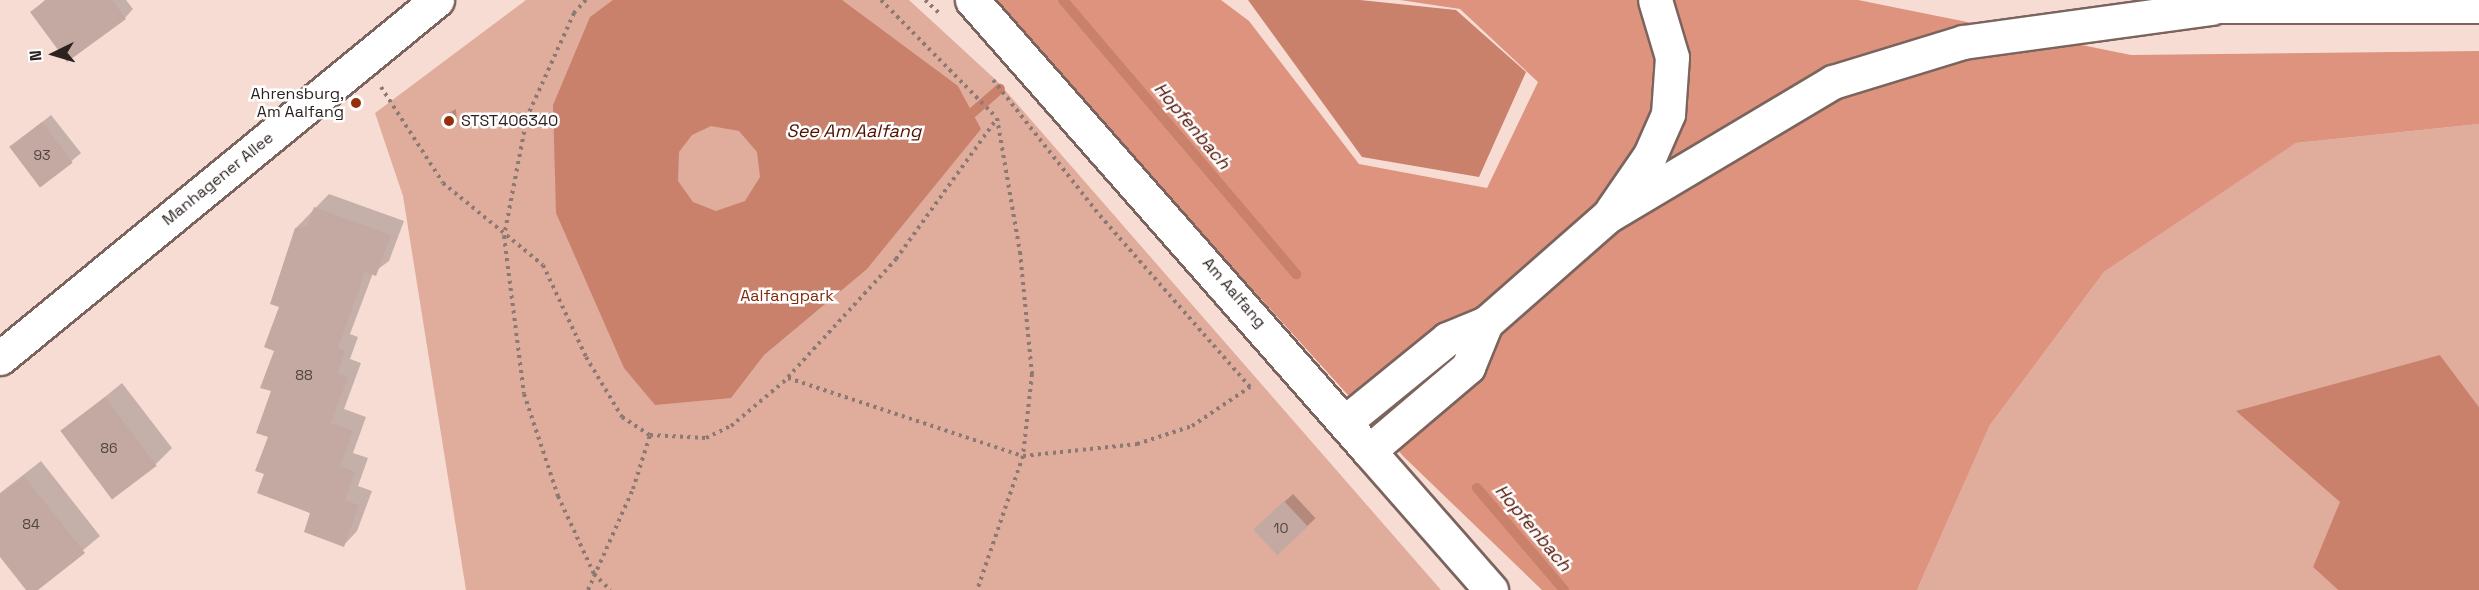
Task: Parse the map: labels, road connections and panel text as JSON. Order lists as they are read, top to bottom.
{
  "streets": {
    "main road": ["Manhagener Allee", "Am Aalfang"]
  },
  "water": ["Hopfenbach", "See Am Aalfang"],
  "parks": ["Aalfangpark"],
  "places": ["Ahrensburg, Am Aalfang", "STST406340"],
  "house_numbers": [
    "93",
    "88",
    "86",
    "84",
    "10"
  ],
  "north": "left"
}
